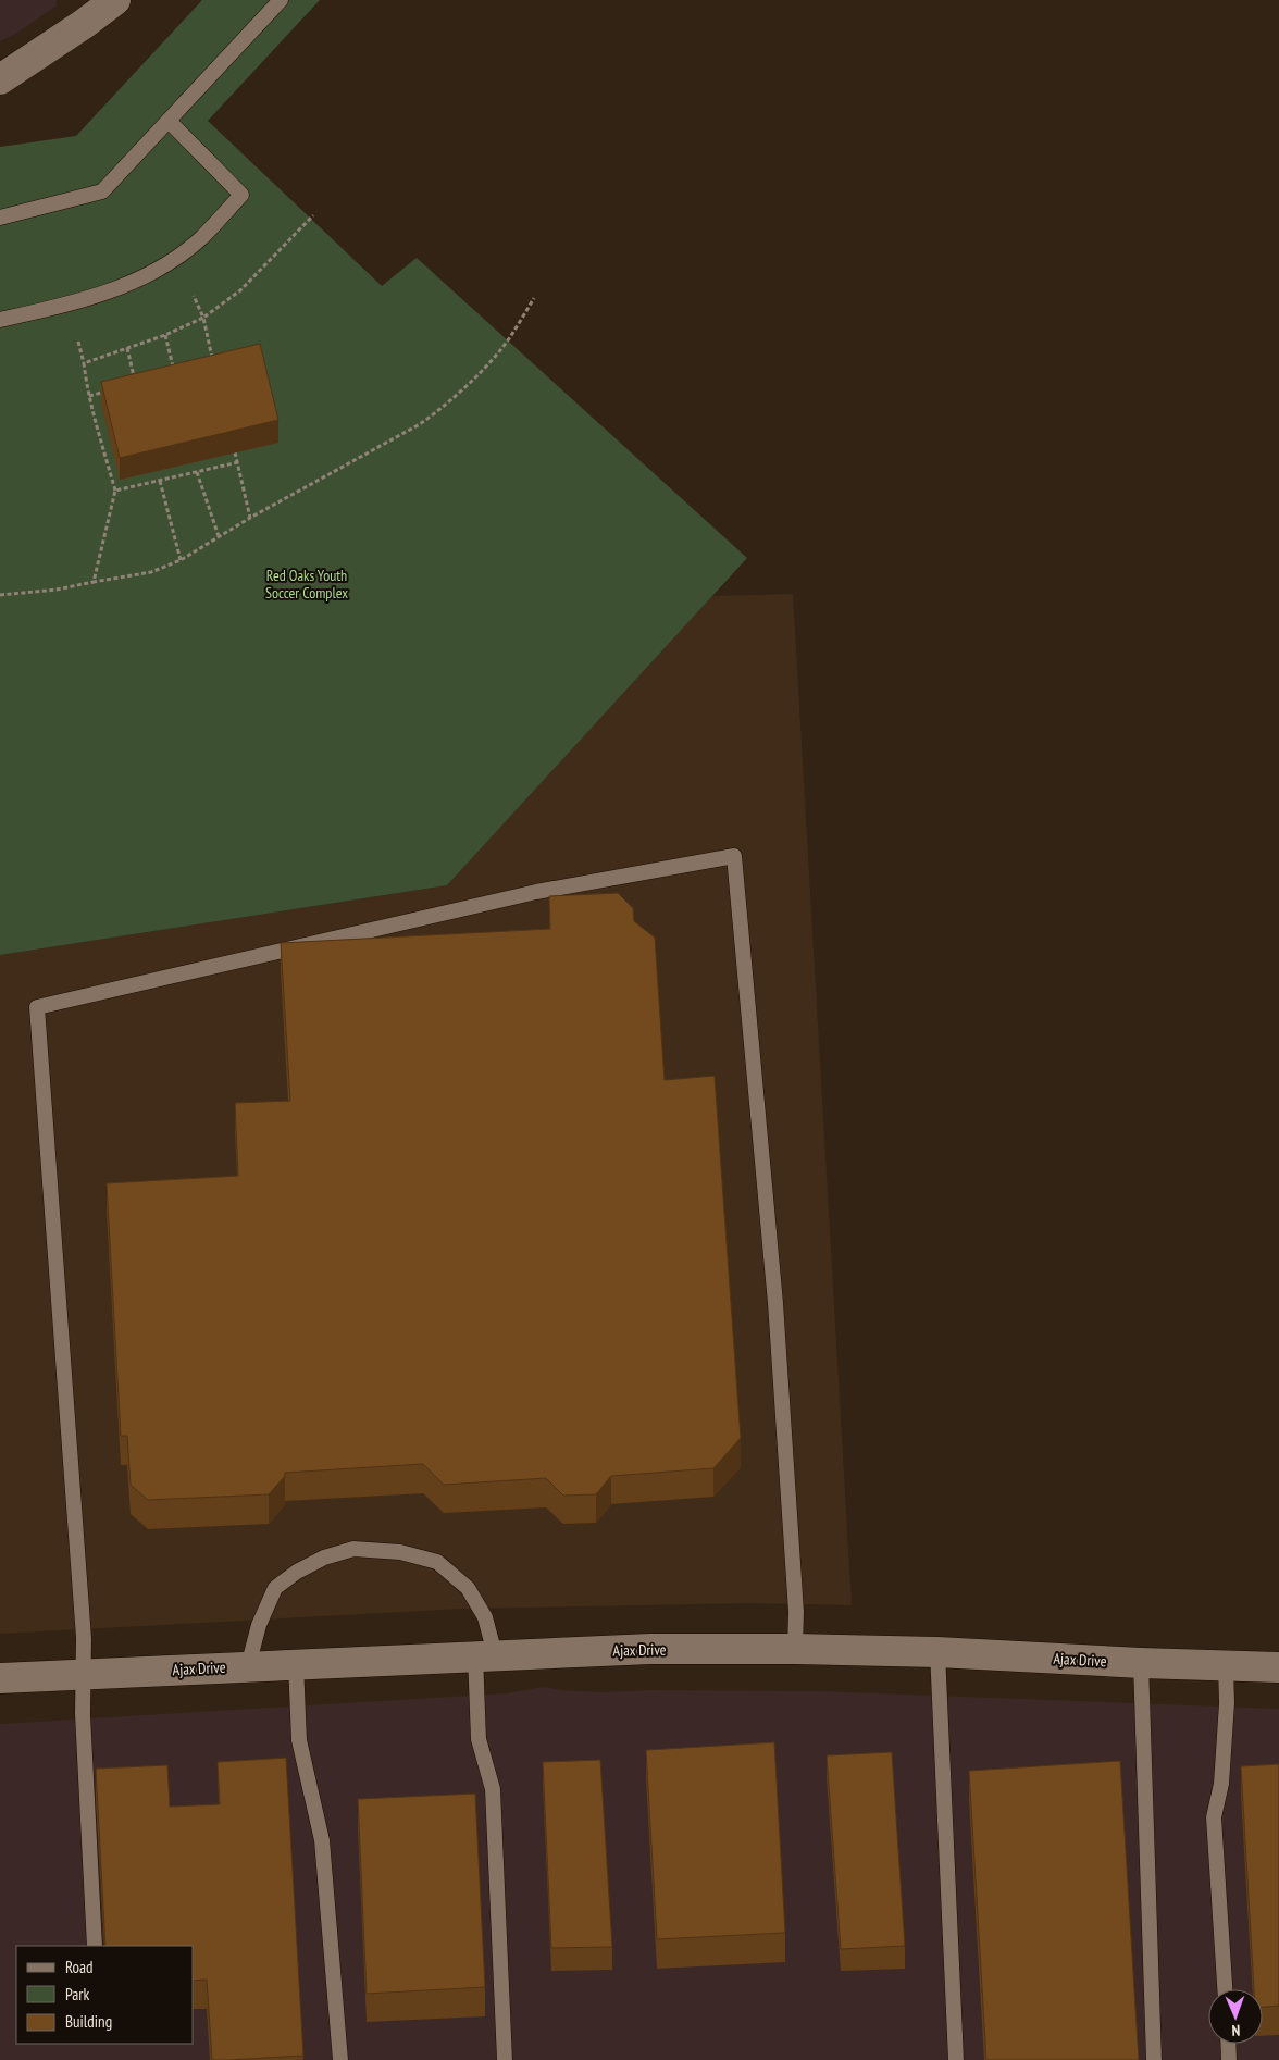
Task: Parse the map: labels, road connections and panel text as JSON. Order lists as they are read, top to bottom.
{
  "streets": {
    "street": ["Ajax Drive"]
  },
  "parks": ["Red Oaks Youth Soccer Complex"],
  "legend": ["Road", "Park", "Building"],
  "north": "bottom"
}
